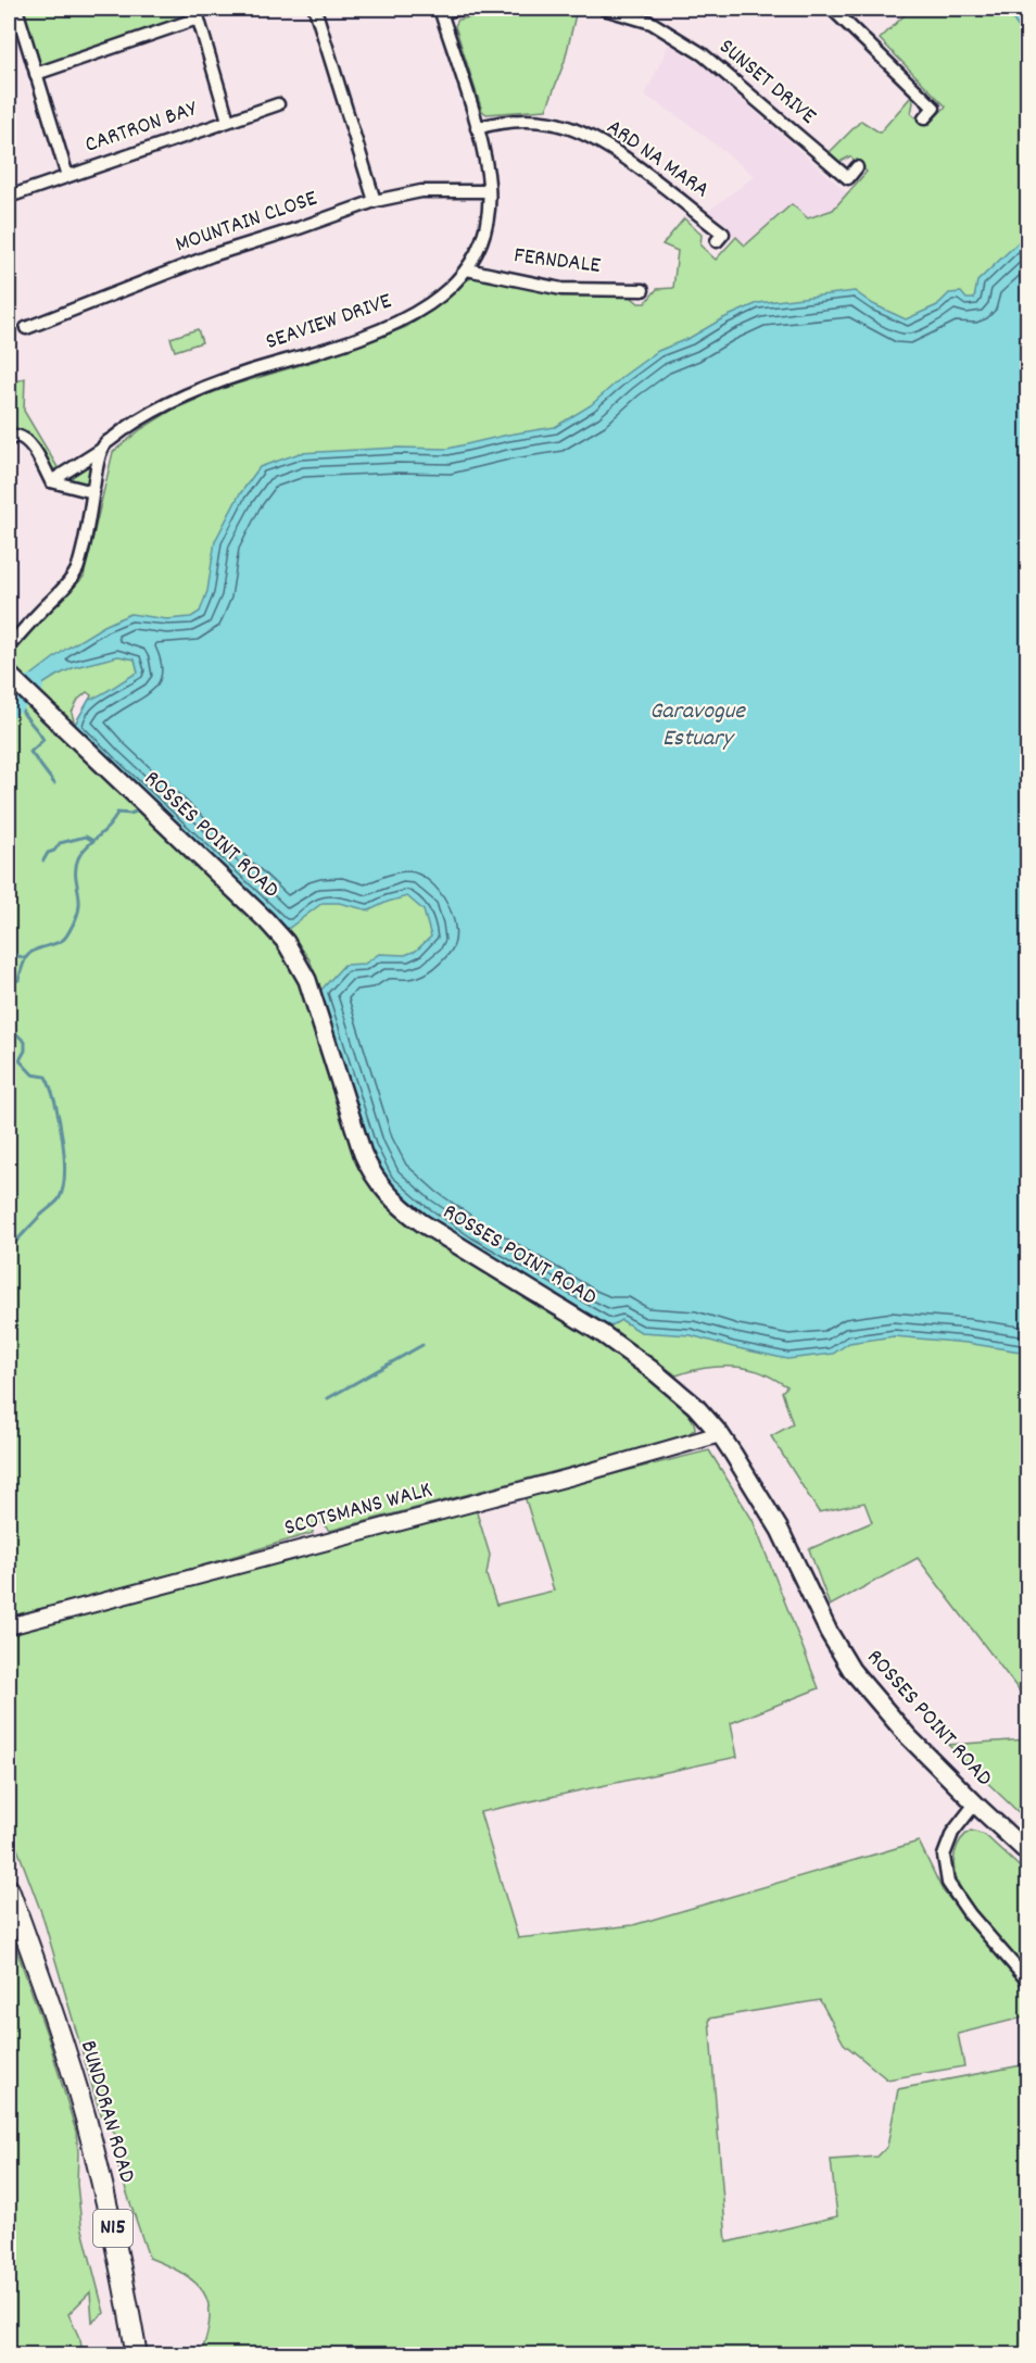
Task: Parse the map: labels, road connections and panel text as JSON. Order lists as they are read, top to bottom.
{
  "streets": {
    "highway": ["BUNDORAN ROAD", "N15"],
    "main road": ["ROSSES POINT ROAD"],
    "street": [
      "SUNSET DRIVE",
      "CARTRON BAY",
      "ARD NA MARA",
      "MOUNTAIN CLOSE",
      "FERNDALE",
      "SEAVIEW DRIVE",
      "SCOTSMANS WALK"
    ]
  },
  "crossings": [
    ["ARD NA MARA", "SEAVIEW DRIVE"],
    ["MOUNTAIN CLOSE", "SEAVIEW DRIVE"],
    ["FERNDALE", "SEAVIEW DRIVE"],
    ["ROSSES POINT ROAD", "SCOTSMANS WALK"]
  ],
  "water": ["Garavogue Estuary"]
}
